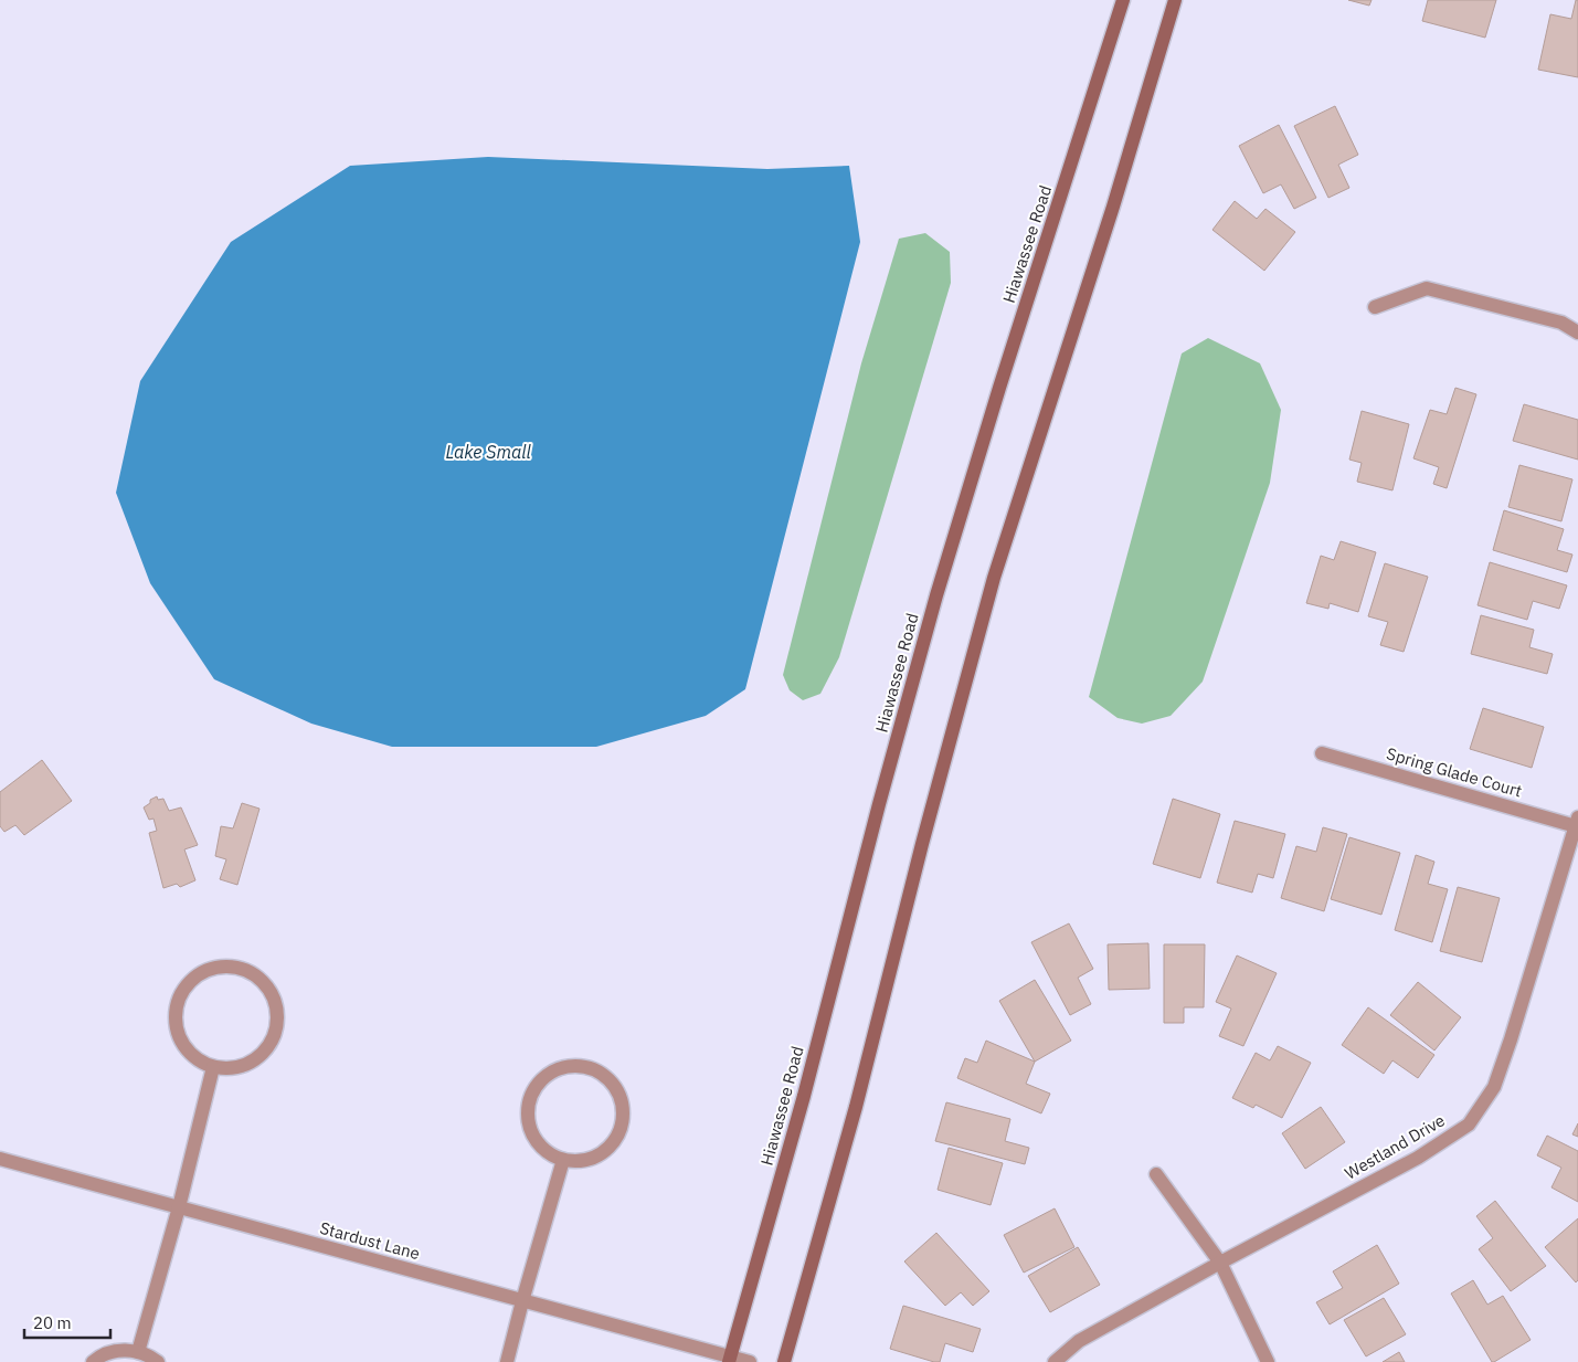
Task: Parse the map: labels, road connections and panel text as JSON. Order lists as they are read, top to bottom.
{
  "streets": {
    "street": [
      "Hiawassee Road",
      "Spring Glade Court",
      "Westland Drive",
      "Stardust Lane"
    ]
  },
  "crossings": [
    ["Hiawassee Road", "Stardust Lane"],
    ["Spring Glade Court", "Westland Drive"]
  ],
  "water": ["Lake Small"],
  "scale_bar": "20 m"
}
